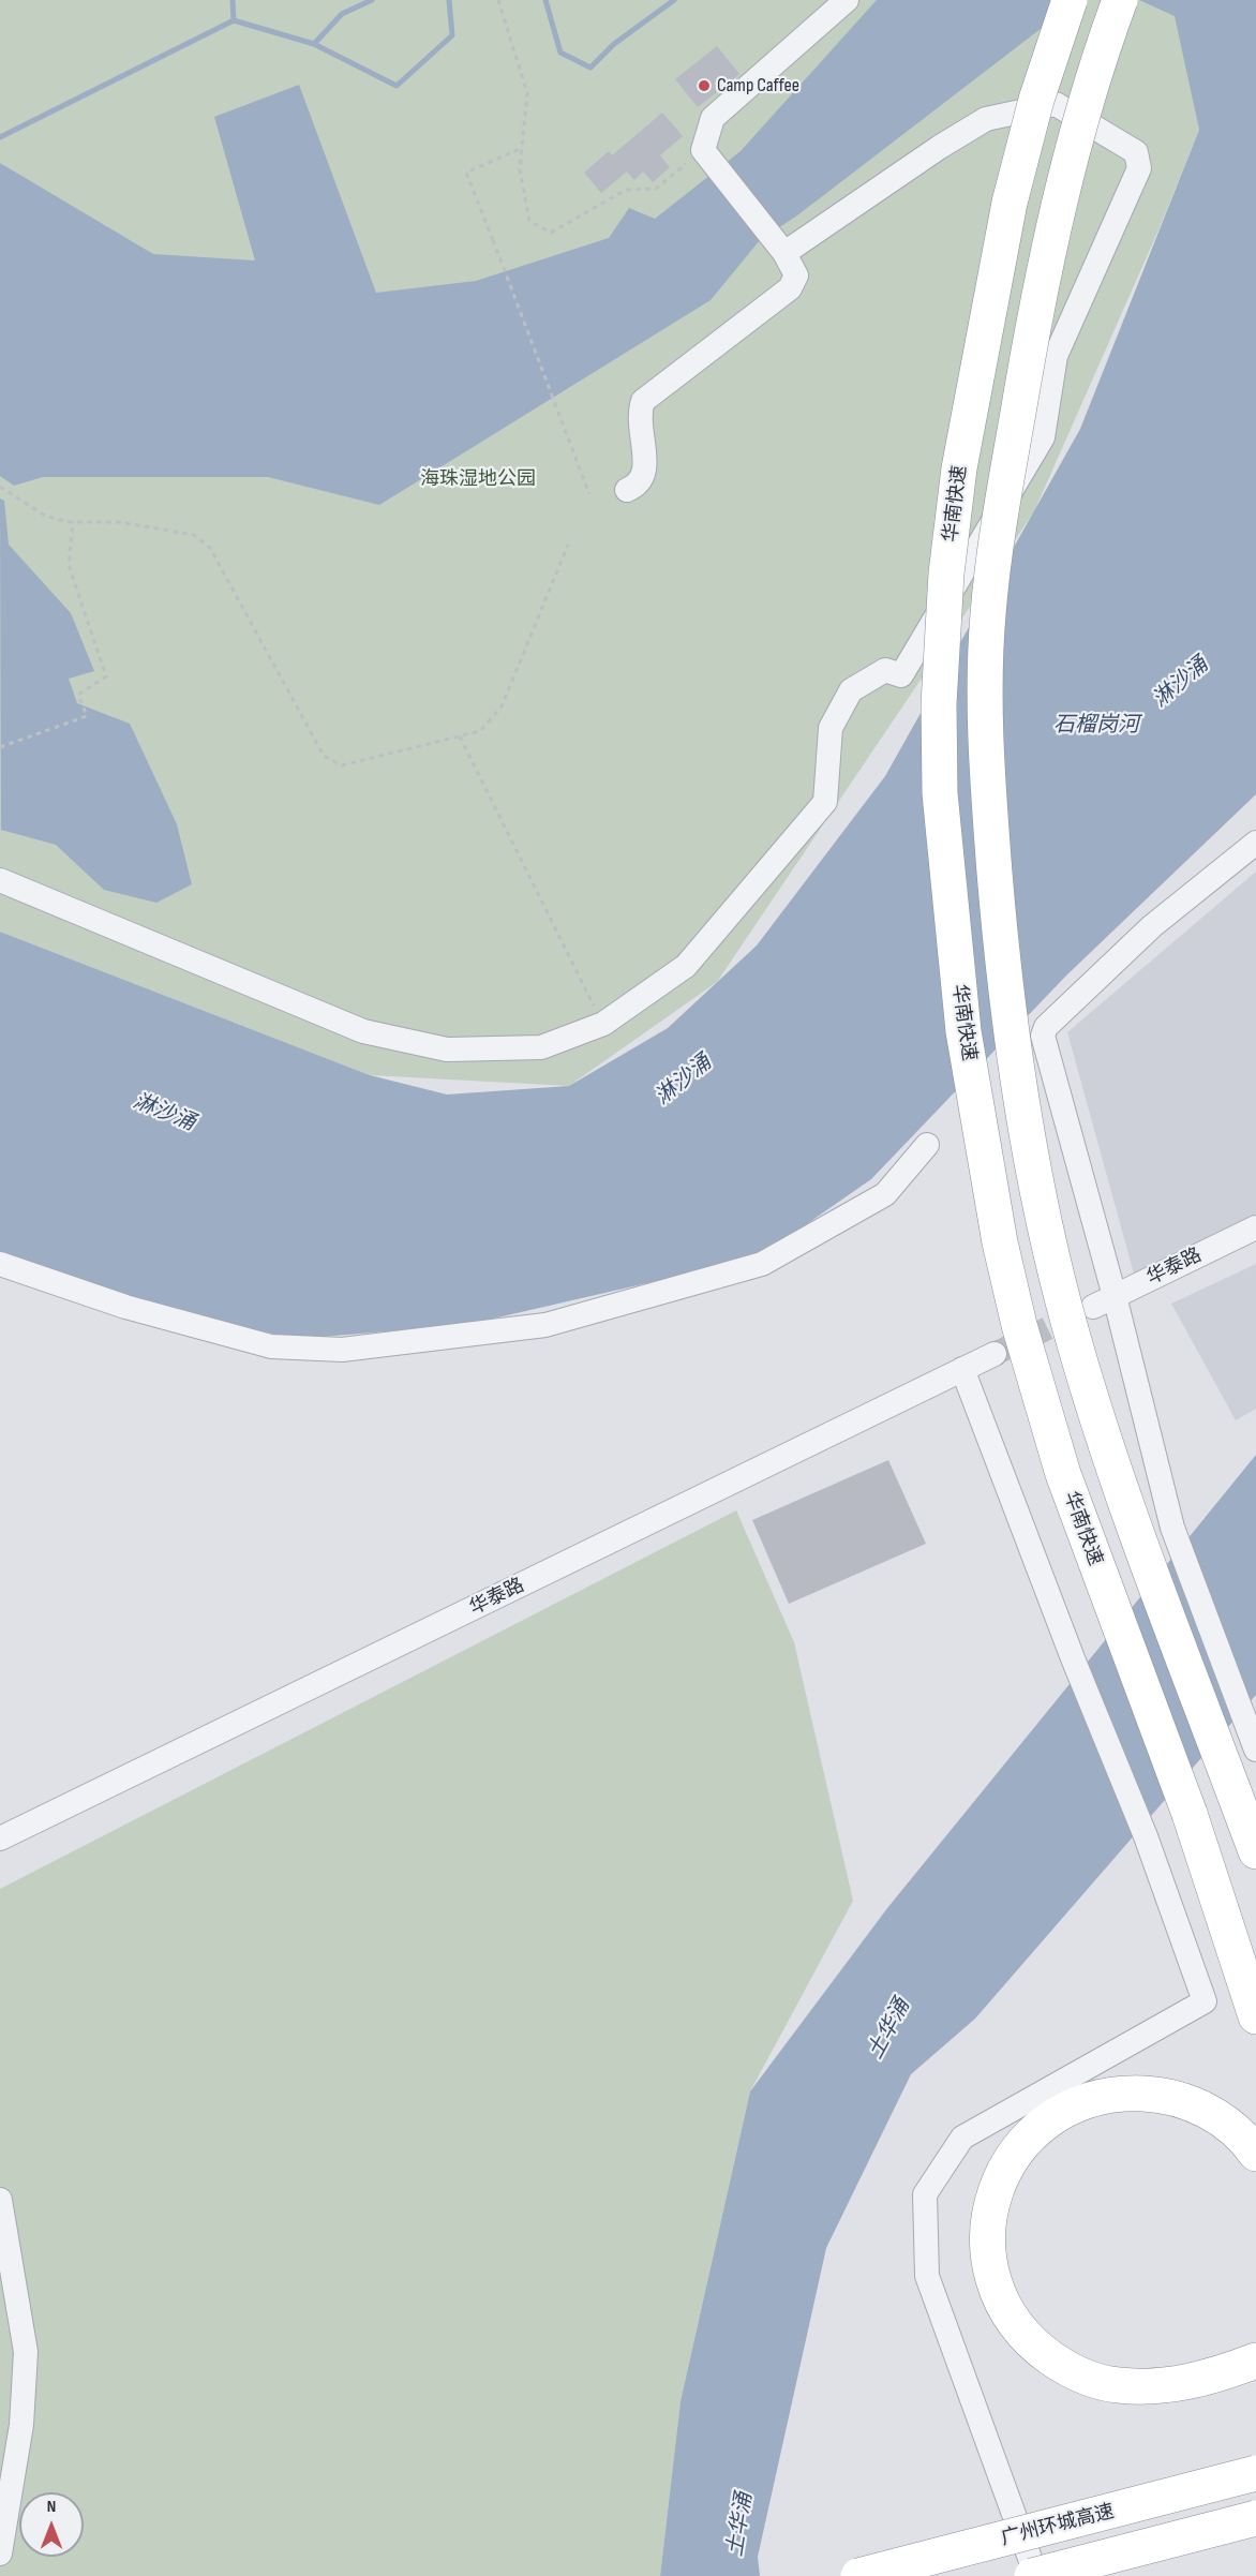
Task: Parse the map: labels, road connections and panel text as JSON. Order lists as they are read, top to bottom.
{
  "streets": {
    "highway": ["华南快速", "广州环城高速"],
    "street": ["华泰路"]
  },
  "water": ["淋沙涌", "石榴岗河", "土华涌"],
  "parks": ["海珠湿地公园"],
  "places": ["Camp Caffee"],
  "north": "top"
}
